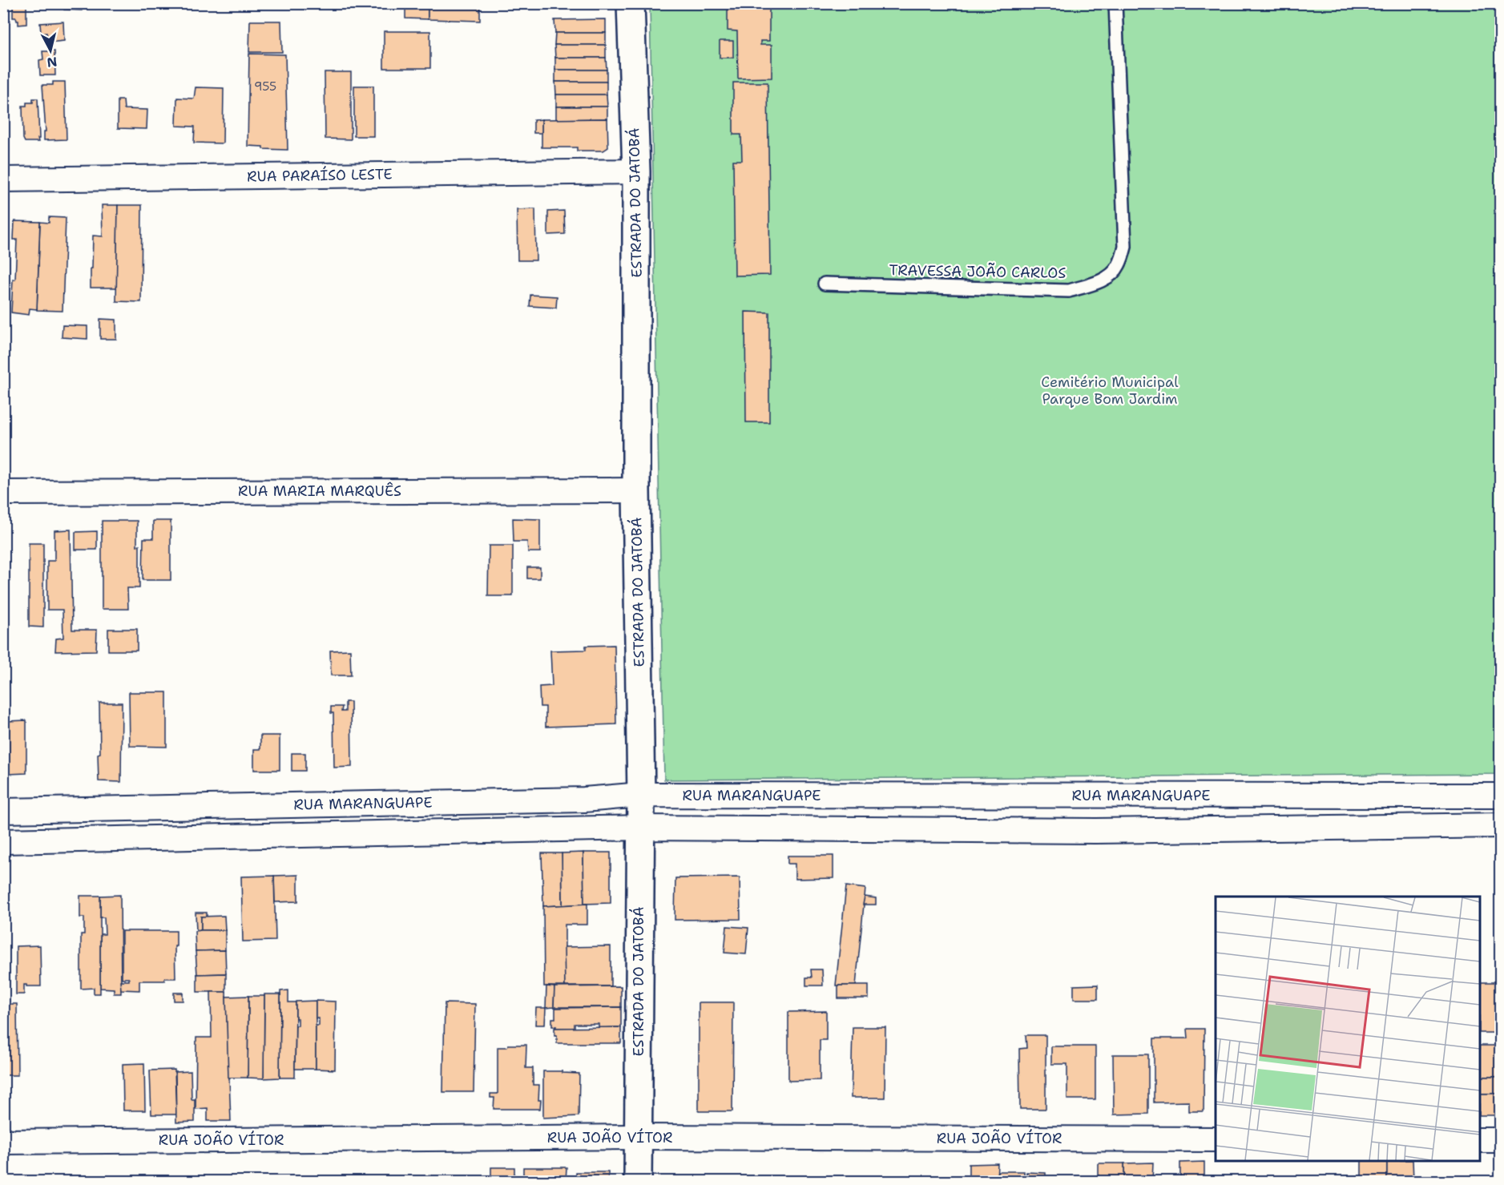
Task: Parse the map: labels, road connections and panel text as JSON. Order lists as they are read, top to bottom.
{
  "streets": {
    "street": [
      "RUA PARAÍSO LESTE",
      "ESTRADA DO JATOBÁ",
      "RUA MARIA MARQUÊS",
      "RUA MARANGUAPE",
      "RUA JOÃO VÍTOR"
    ],
    "lane": ["TRAVESSA JOÃO CARLOS"]
  },
  "crossings": [
    ["RUA PARAÍSO LESTE", "ESTRADA DO JATOBÁ"],
    ["ESTRADA DO JATOBÁ", "RUA MARIA MARQUÊS"],
    ["ESTRADA DO JATOBÁ", "RUA MARANGUAPE"],
    ["ESTRADA DO JATOBÁ", "RUA JOÃO VÍTOR"]
  ],
  "parks": ["Cemitério Municipal Parque Bom Jardim"],
  "house_numbers": ["955"],
  "north": "bottom"
}
